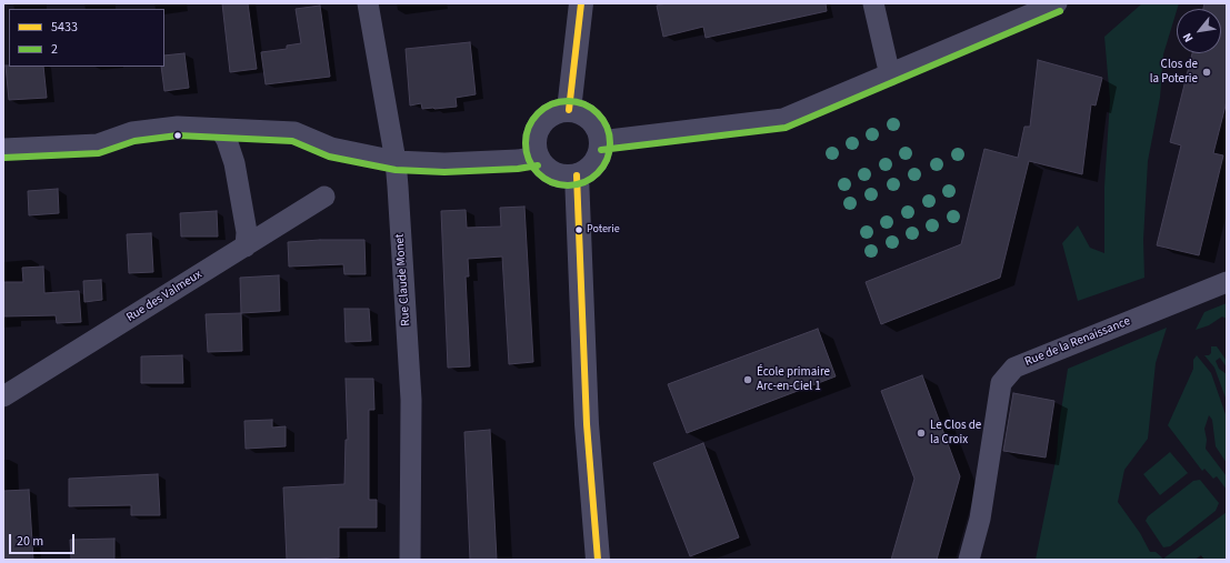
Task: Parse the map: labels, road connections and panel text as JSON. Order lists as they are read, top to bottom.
{
  "streets": {
    "street": ["Rue Claude Monet", "Rue des Valmeux", "Rue de la Renaissance"]
  },
  "places": [
    "Clos de la Poterie",
    "Poterie",
    "École primaire Arc-en-Ciel 1",
    "Le Clos de la Croix"
  ],
  "lines": ["transit line 5433", "transit line 2"],
  "legend": ["5433", "2"],
  "scale_bar": "20 m",
  "north": "bottom left"
}
